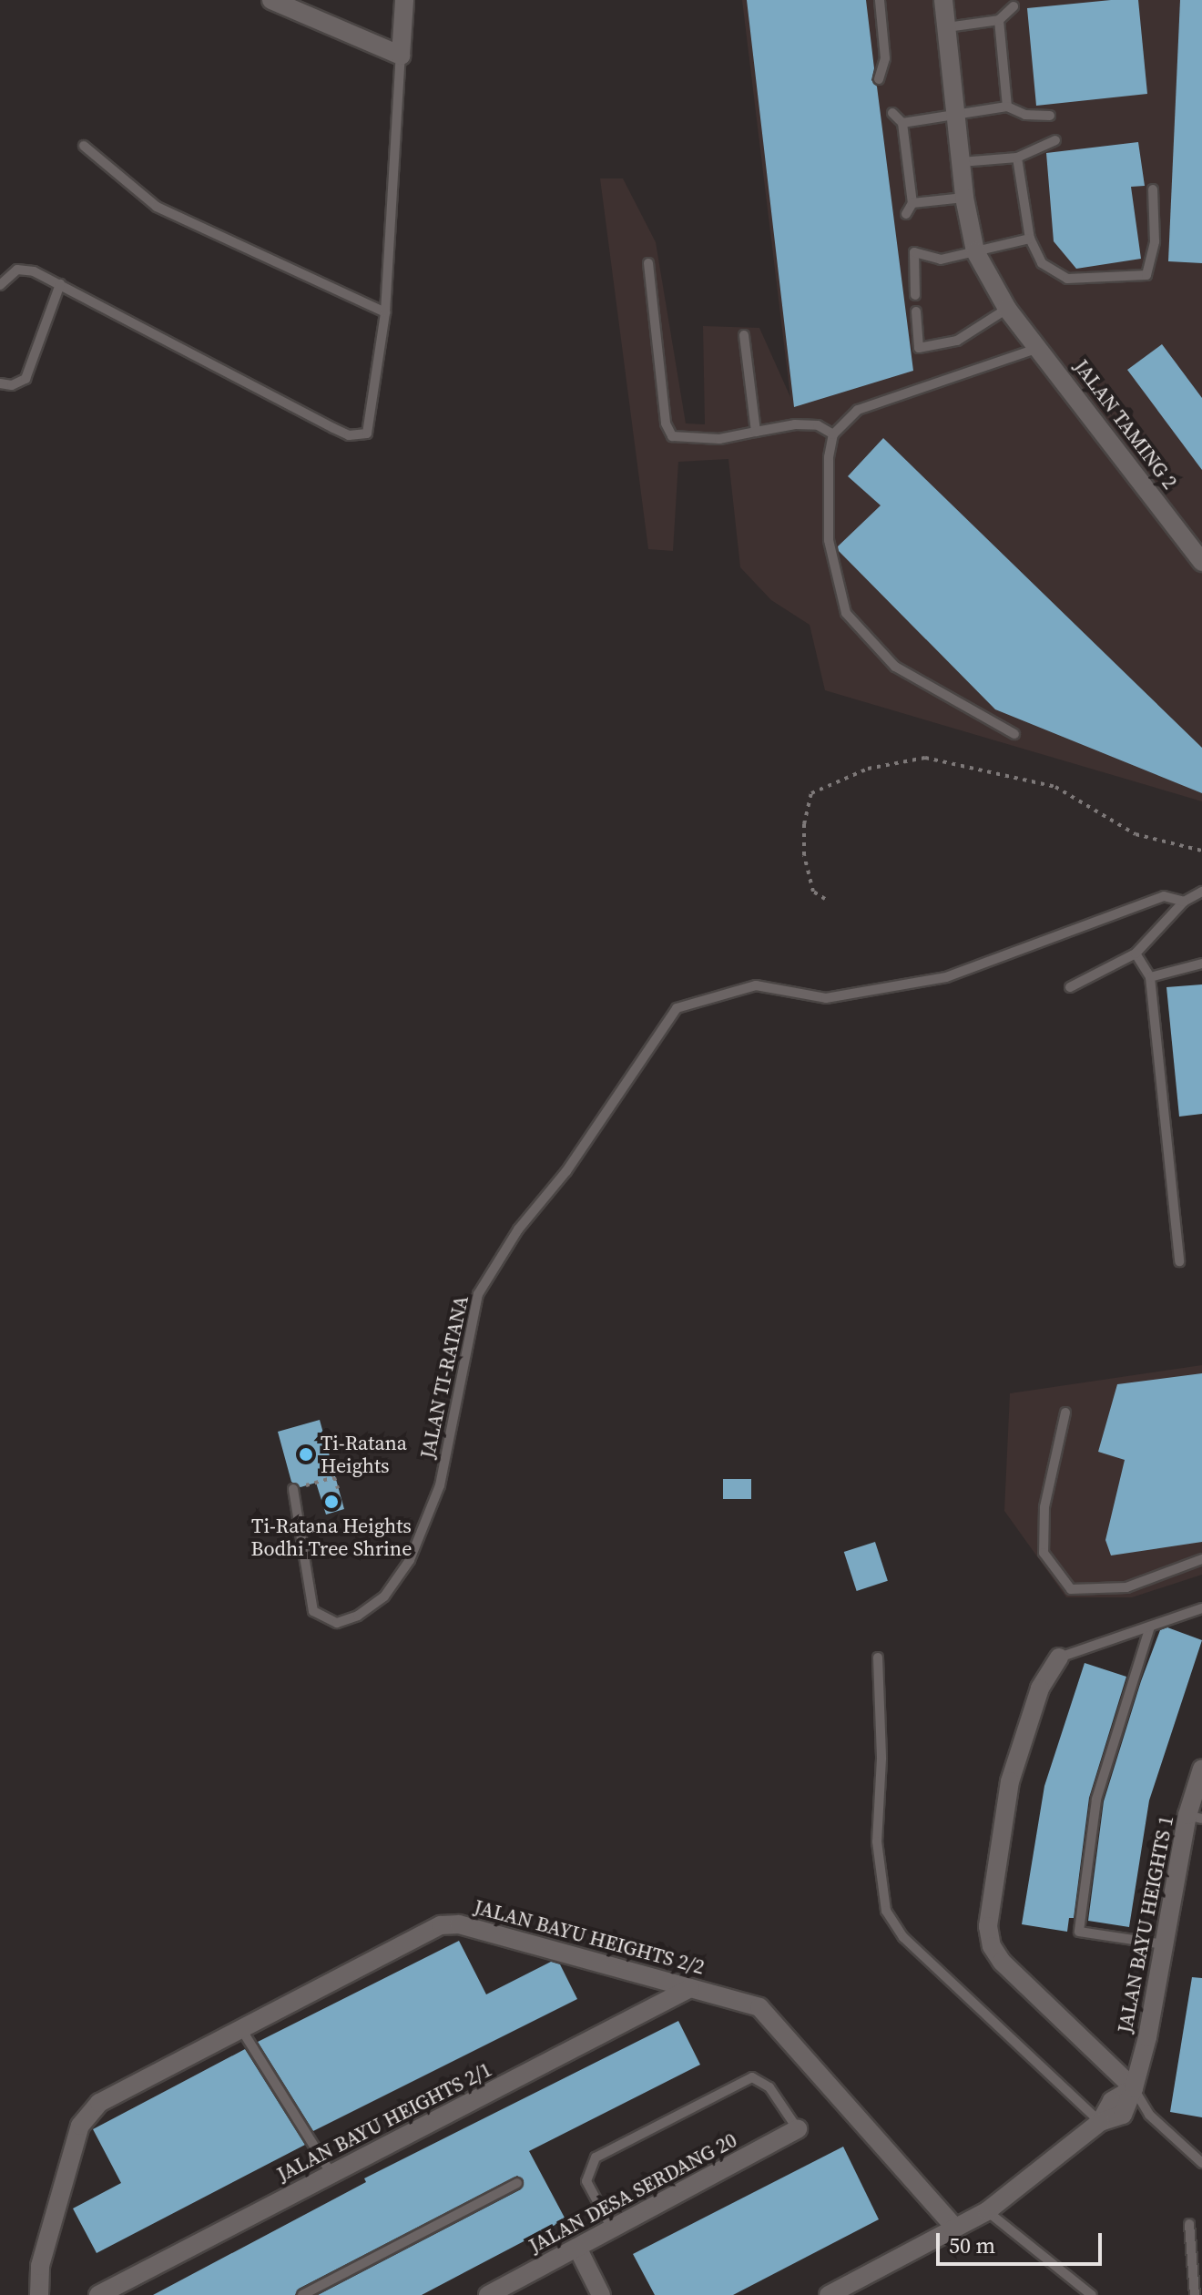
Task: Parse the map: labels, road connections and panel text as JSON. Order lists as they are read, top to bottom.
{
  "streets": {
    "street": [
      "JALAN TAMING 2",
      "JALAN BAYU HEIGHTS 1",
      "JALAN BAYU HEIGHTS 2/2",
      "JALAN BAYU HEIGHTS 2/1",
      "JALAN DESA SERDANG 20"
    ],
    "lane": ["JALAN TI-RATANA"]
  },
  "crossings": [
    ["JALAN BAYU HEIGHTS 2/2", "JALAN BAYU HEIGHTS 2/1"]
  ],
  "places": ["Ti-Ratana Heights", "Ti-Ratana Heights Bodhi Tree Shrine"],
  "scale_bar": "50 m"
}
